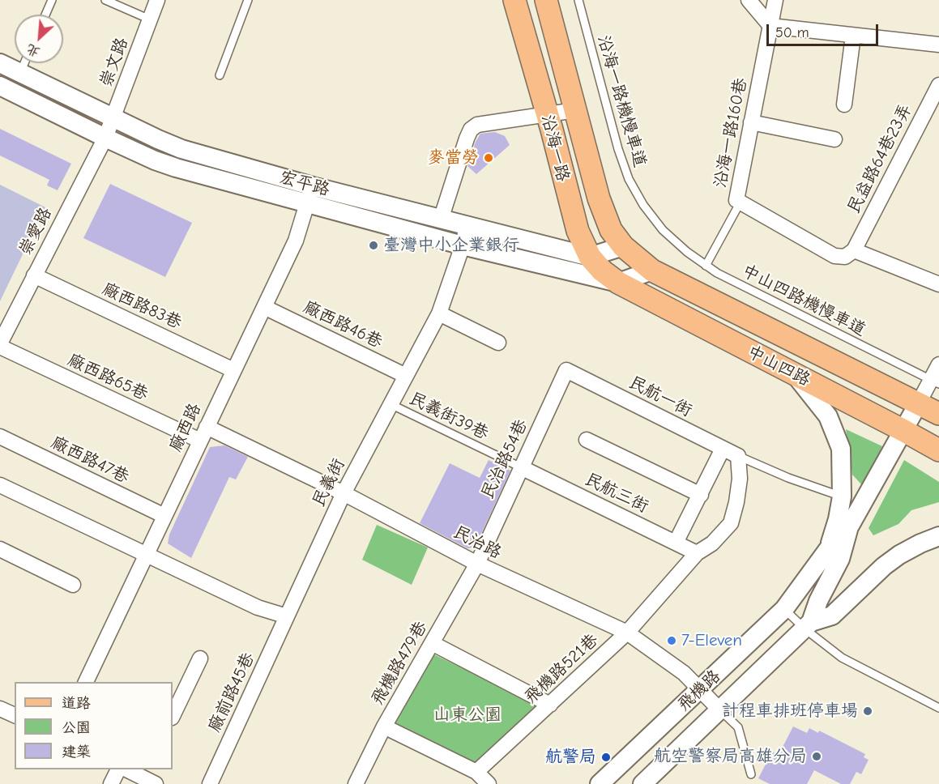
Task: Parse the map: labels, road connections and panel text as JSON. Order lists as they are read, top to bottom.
{
  "streets": {
    "main road": ["沿海一路", "中山四路"],
    "street": [
      "崇文路",
      "沿海一路160巷",
      "民益路64巷23弄",
      "宏平路",
      "崇愛路",
      "廠西路83巷",
      "廠西路46巷",
      "廠西路65巷",
      "民航一街",
      "廠西路",
      "民治路54巷",
      "廠西路47巷",
      "民義街",
      "民航三街",
      "民治路",
      "飛機路479巷",
      "飛機路521巷",
      "飛機路",
      "廠前路45巷"
    ],
    "lane": ["沿海一路機慢車道", "中山四路機慢車道", "民義街39巷"]
  },
  "crossings": [
    ["崇文路", "宏平路"],
    ["崇文路", "崇愛路"],
    ["沿海一路機慢車道", "中山四路機慢車道"],
    ["沿海一路160巷", "民益路64巷23弄"],
    ["沿海一路", "宏平路"],
    ["沿海一路", "中山四路"],
    ["宏平路", "崇愛路"],
    ["宏平路", "中山四路"],
    ["宏平路", "廠西路"],
    ["宏平路", "民義街"],
    ["崇愛路", "廠西路83巷"],
    ["廠西路83巷", "廠西路"],
    ["廠西路46巷", "廠西路"],
    ["廠西路46巷", "民義街"],
    ["中山四路", "飛機路"],
    ["廠西路65巷", "廠西路"],
    ["民航一街", "民治路54巷"],
    ["民義街39巷", "民治路54巷"],
    ["民義街39巷", "民義街"],
    ["民義街39巷", "民航三街"],
    ["廠西路", "廠西路47巷"],
    ["廠西路", "民治路"],
    ["民治路54巷", "民航三街"],
    ["民治路54巷", "民治路"],
    ["民治路54巷", "飛機路479巷"],
    ["民義街", "民治路"],
    ["民義街", "廠前路45巷"],
    ["民治路", "飛機路479巷"],
    ["民治路", "飛機路521巷"],
    ["民治路", "飛機路"],
    ["飛機路479巷", "飛機路521巷"]
  ],
  "parks": ["山東公園"],
  "places": [
    "麥當勞",
    "臺灣中小企業銀行",
    "7-Eleven",
    "計程車排班停車場",
    "航空警察局高雄分局",
    "航警局"
  ],
  "legend": ["道路", "公園", "建築"],
  "scale_bar": "50 m",
  "north": "bottom left"
}
